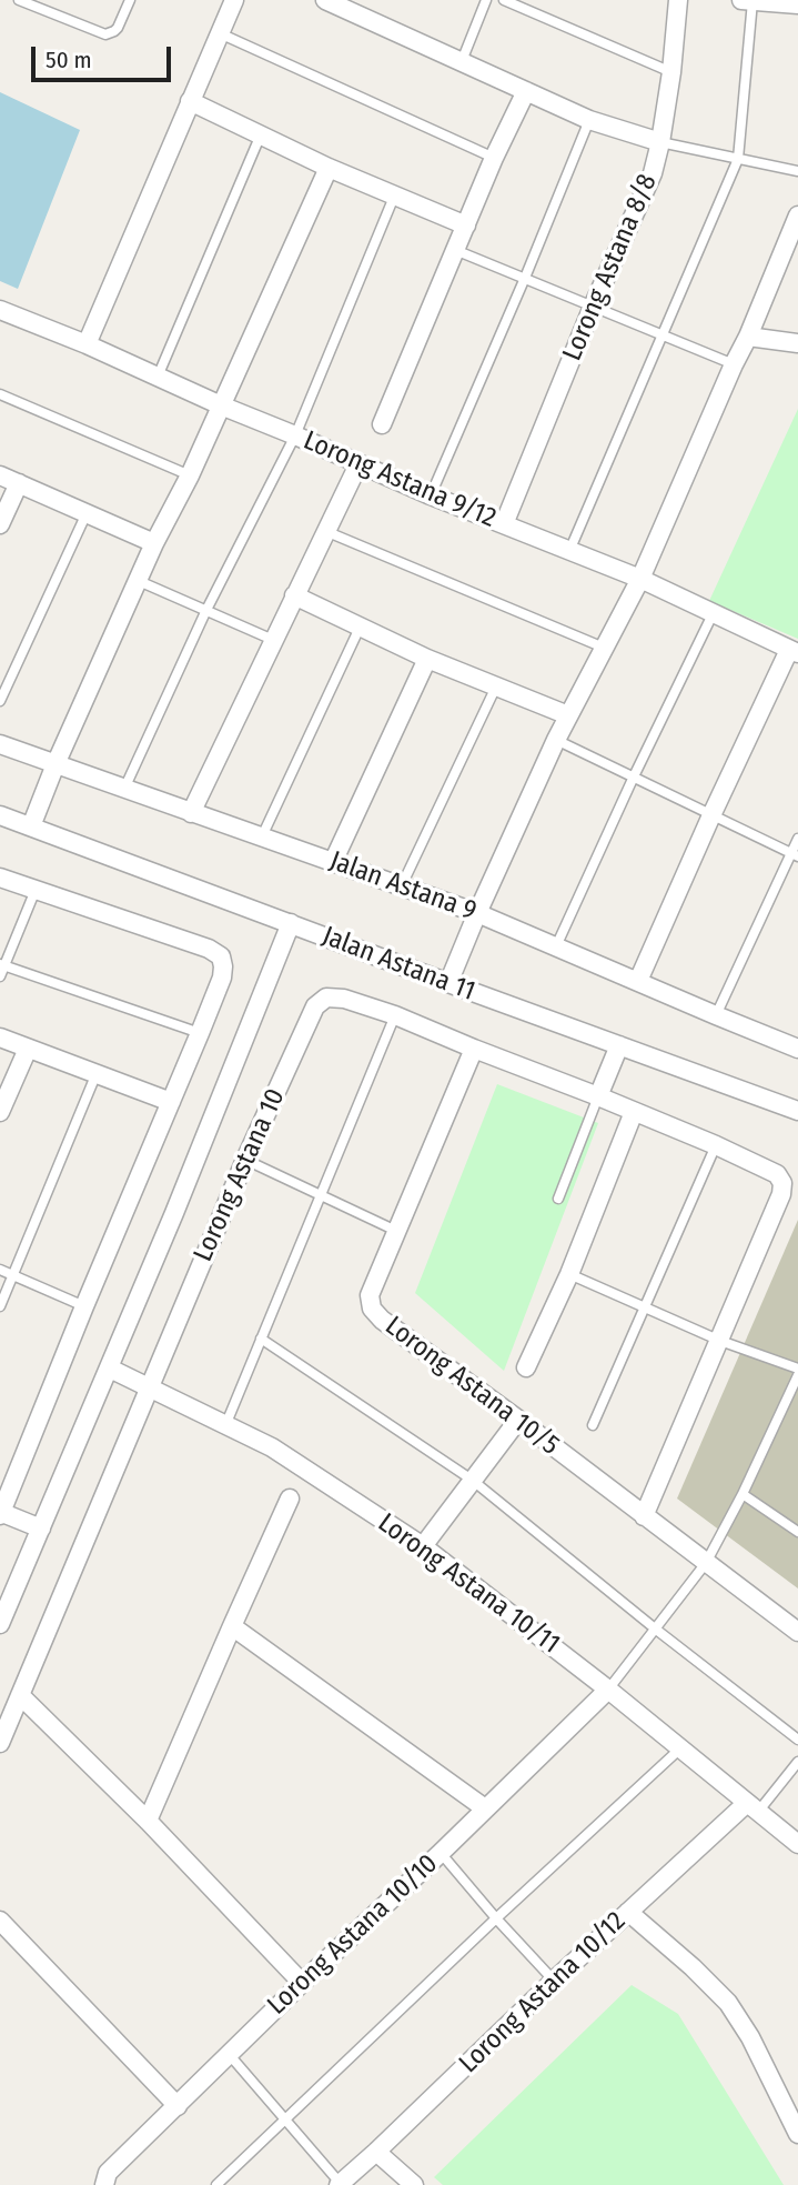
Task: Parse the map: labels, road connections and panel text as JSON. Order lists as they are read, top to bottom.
{
  "streets": {
    "street": [
      "Lorong Astana 8/8",
      "Lorong Astana 9/12",
      "Jalan Astana 9",
      "Jalan Astana 11",
      "Lorong Astana 10",
      "Lorong Astana 10/5",
      "Lorong Astana 10/11",
      "Lorong Astana 10/10",
      "Lorong Astana 10/12"
    ]
  },
  "crossings": [
    ["Lorong Astana 8/8", "Lorong Astana 9/12"],
    ["Lorong Astana 10", "Lorong Astana 10/5"],
    ["Lorong Astana 10", "Lorong Astana 10/11"],
    ["Lorong Astana 10/11", "Lorong Astana 10/10"],
    ["Lorong Astana 10/11", "Lorong Astana 10/12"]
  ],
  "scale_bar": "50 m"
}
